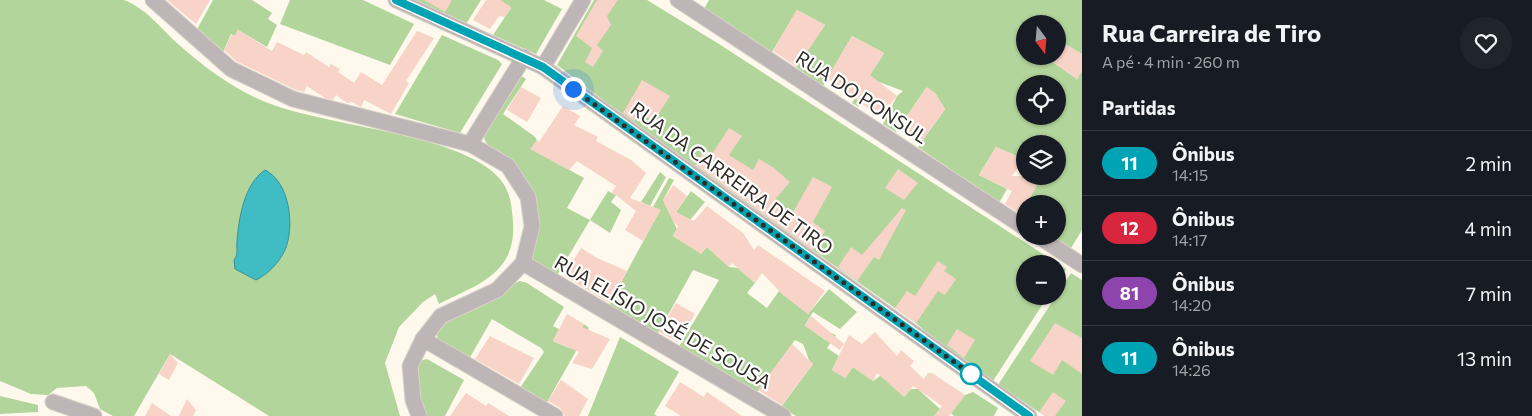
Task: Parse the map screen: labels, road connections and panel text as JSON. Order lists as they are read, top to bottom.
{
  "streets": {
    "street": ["RUA DO PONSUL", "RUA DA CARREIRA DE TIRO", "RUA ELÍSIO JOSÉ DE SOUSA"]
  },
  "lines": ["bus line 11"],
  "north": "bottom",
  "page": {
    "heading": [
      ["Rua Carreira de Tiro", "A pé · 4 min · 260 m"],
      "Partidas"
    ],
    "map_buttons": ["+", "−"],
    "list": [
      {
        "mark": "11",
        "name": "Ônibus",
        "note": "14:15",
        "value": "2 min"
      },
      {
        "mark": "12",
        "name": "Ônibus",
        "note": "14:17",
        "value": "4 min"
      },
      {
        "mark": "81",
        "name": "Ônibus",
        "note": "14:20",
        "value": "7 min"
      },
      {
        "mark": "11",
        "name": "Ônibus",
        "note": "14:26",
        "value": "13 min"
      }
    ]
  }
}
